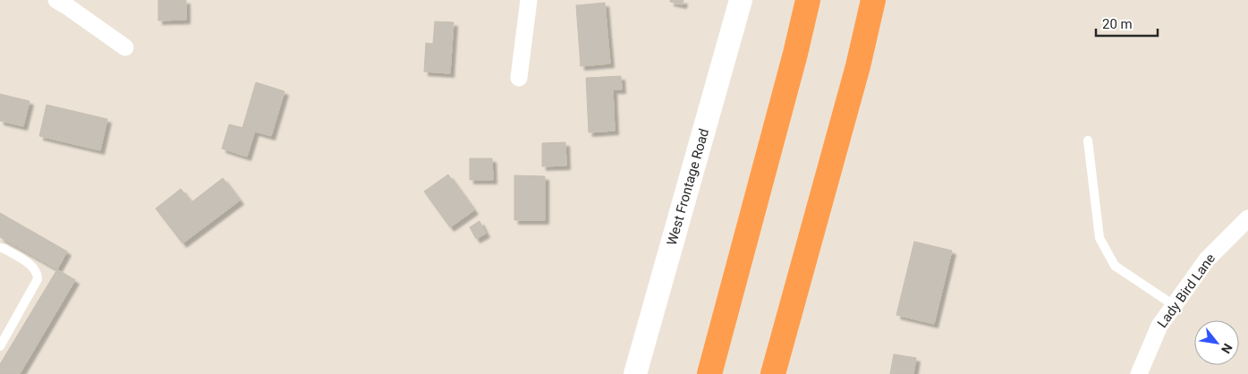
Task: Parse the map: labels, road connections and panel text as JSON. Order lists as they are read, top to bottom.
{
  "streets": {
    "street": ["West Frontage Road", "Lady Bird Lane"]
  },
  "scale_bar": "20 m",
  "north": "bottom right"
}
